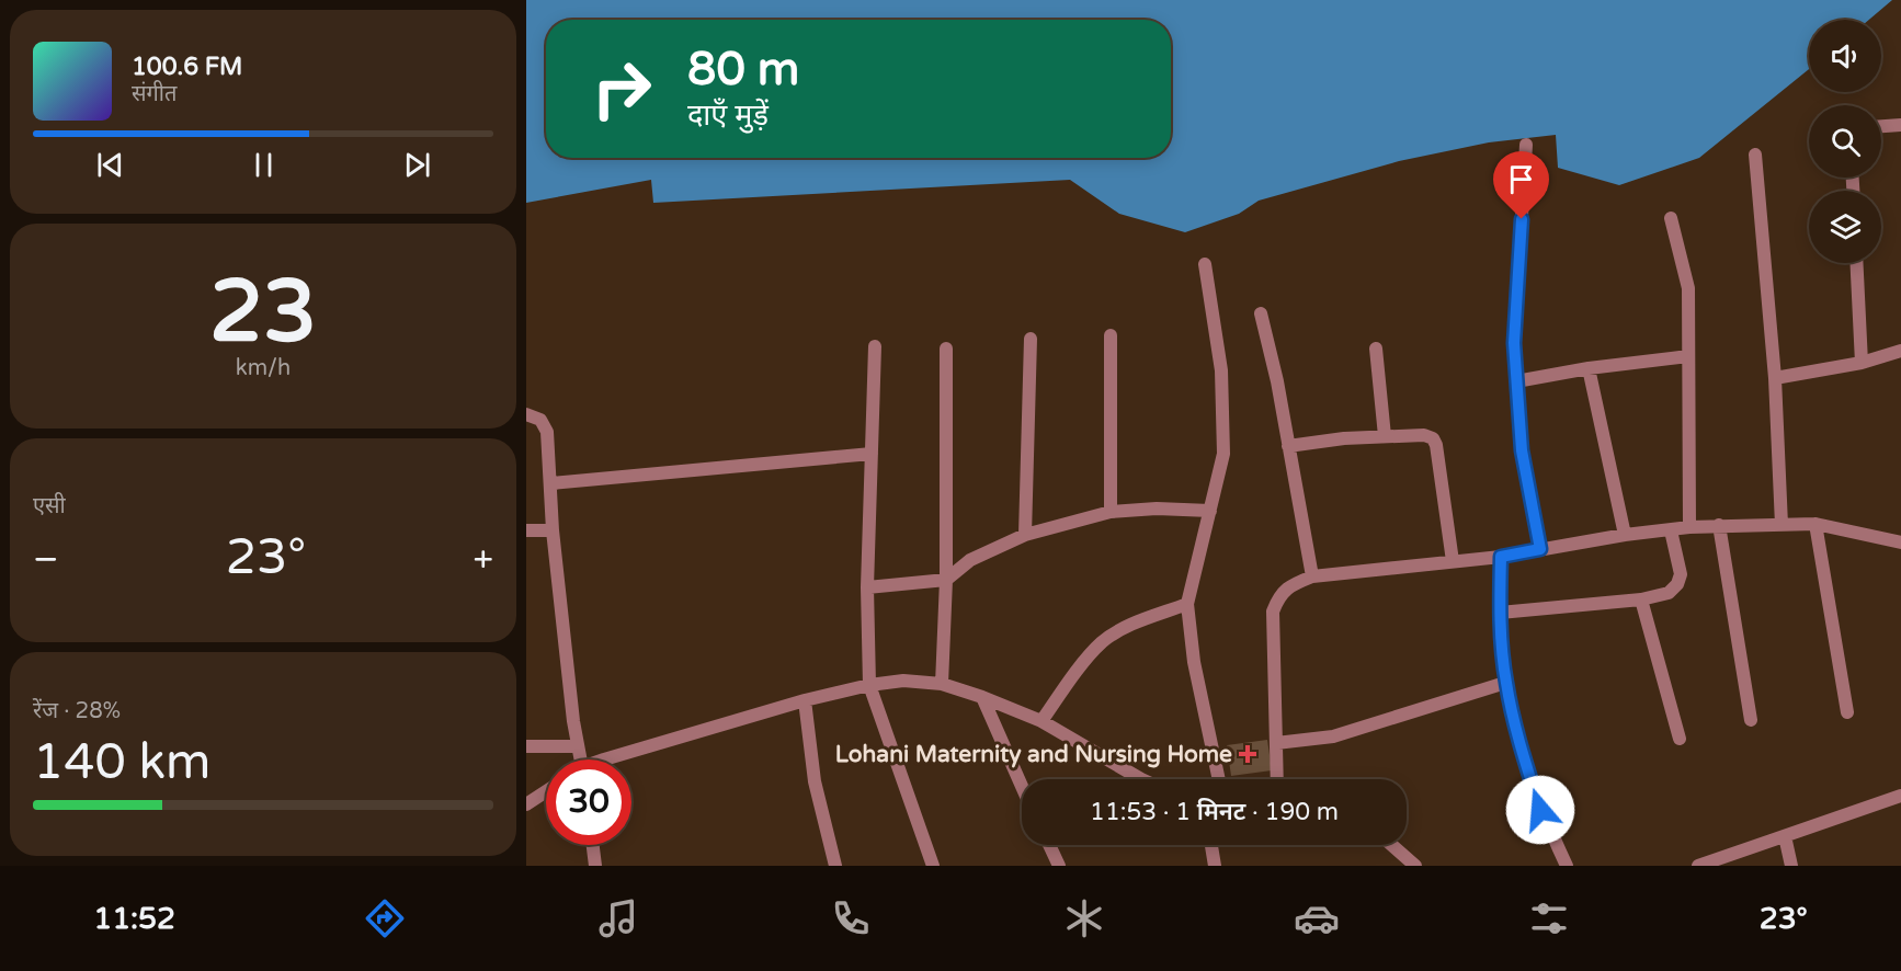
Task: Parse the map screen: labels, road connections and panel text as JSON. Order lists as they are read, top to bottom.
{
  "places": {
    "health": ["Lohani Maternity and Nursing Home"]
  },
  "page": {
    "turn": ["80 m", "दाएँ मुड़ें"],
    "song": ["100.6 FM", "संगीत"],
    "tile": [
      ["23", "km/h"],
      "एसी",
      ["रेंज · 28%", "140 km"]
    ],
    "heat": ["−", "23°", "+"],
    "limit": "30",
    "trip": "11:53 · 1 मिनट · 190 m",
    "tabs": ["11:52", "23°"]
  }
}
